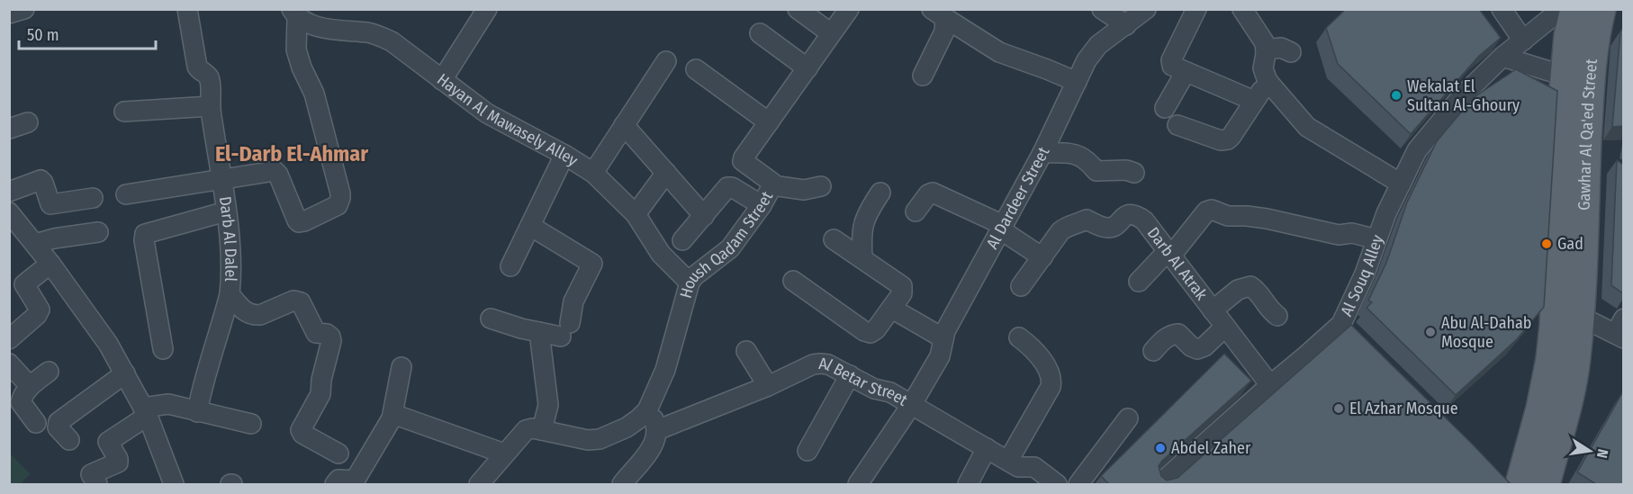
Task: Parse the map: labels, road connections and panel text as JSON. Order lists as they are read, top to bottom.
{
  "streets": {
    "main road": ["Gawhar Al Qa'ed Street"],
    "street": [
      "Hayan Al Mawasely Alley",
      "Al Dardeer Street",
      "Darb Al Dalel",
      "Housh Qadam Street",
      "Darb Al Atrak",
      "Al Souq Alley",
      "Al Betar Street"
    ]
  },
  "crossings": [
    ["Hayan Al Mawasely Alley", "Housh Qadam Street"],
    ["Al Dardeer Street", "Al Betar Street"],
    ["Darb Al Atrak", "Al Souq Alley"]
  ],
  "districts": ["El-Darb El-Ahmar"],
  "places": [
    "Wekalat El Sultan Al-Ghoury",
    "Gad",
    "Abu Al-Dahab Mosque",
    "El Azhar Mosque",
    "Abdel Zaher"
  ],
  "scale_bar": "50 m",
  "north": "right"
}
